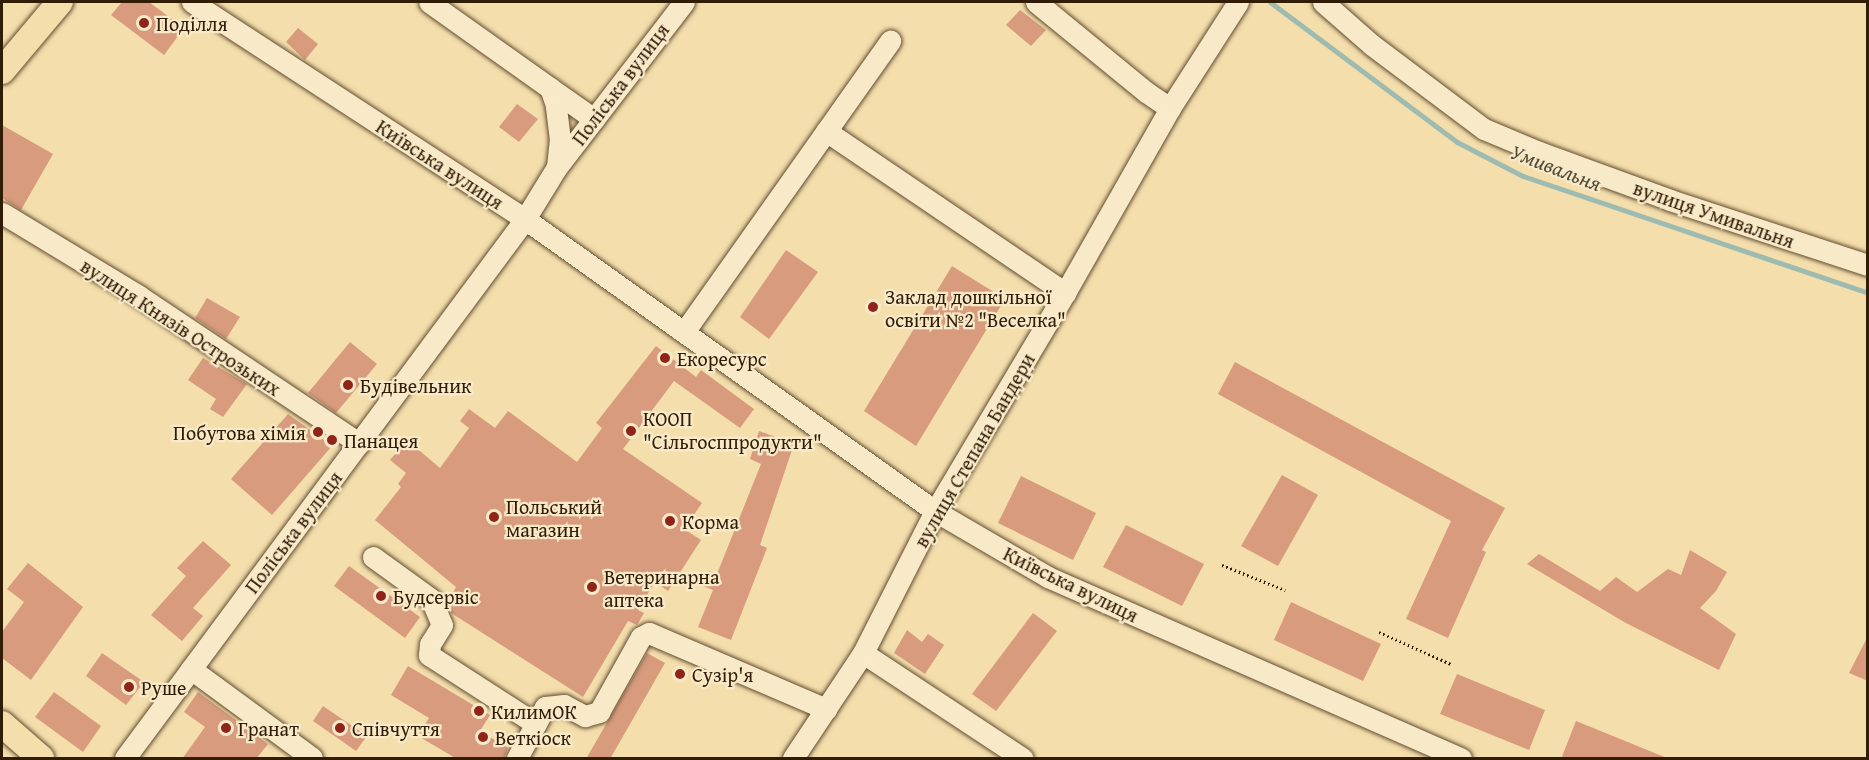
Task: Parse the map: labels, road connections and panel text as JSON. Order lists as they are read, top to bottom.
{
  "streets": {
    "street": [
      "Поліська вулиця",
      "Київська вулиця",
      "вулиця Умивальня",
      "вулиця Князів Острозьких",
      "вулиця Степана Бандери"
    ]
  },
  "crossings": [
    ["Поліська вулиця", "Київська вулиця"],
    ["Поліська вулиця", "вулиця Князів Острозьких"],
    ["Київська вулиця", "вулиця Степана Бандери"]
  ],
  "water": ["Умивальня"],
  "places": [
    "Поділля",
    "Заклад дошкільної освіти №2 \"Веселка\"",
    "Екоресурс",
    "Будівельник",
    "КООП \"Сільгосппродукти\"",
    "Побутова хімія",
    "Панацея",
    "Польський магазин",
    "Корма",
    "Ветеринарна аптека",
    "Будсервіс",
    "Сузір'я",
    "Руше",
    "КилимОК",
    "Гранат",
    "Співчуття",
    "Веткіоск"
  ]
}
